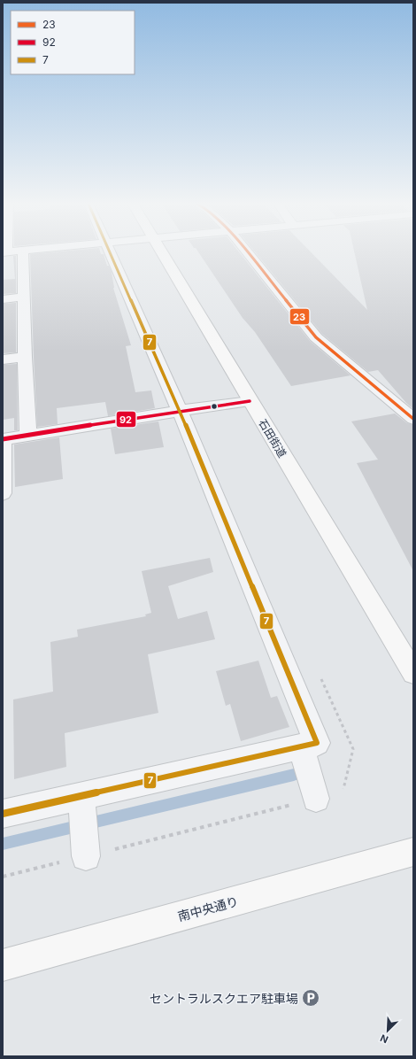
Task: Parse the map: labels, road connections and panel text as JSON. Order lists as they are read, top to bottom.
{
  "streets": {
    "street": ["石田街道", "南中央通り"]
  },
  "places": {
    "parking": ["セントラルスクエア駐車場"]
  },
  "lines": ["transit line 23", "transit line 7", "transit line 92"],
  "legend": ["23", "92", "7"],
  "north": "bottom left"
}
